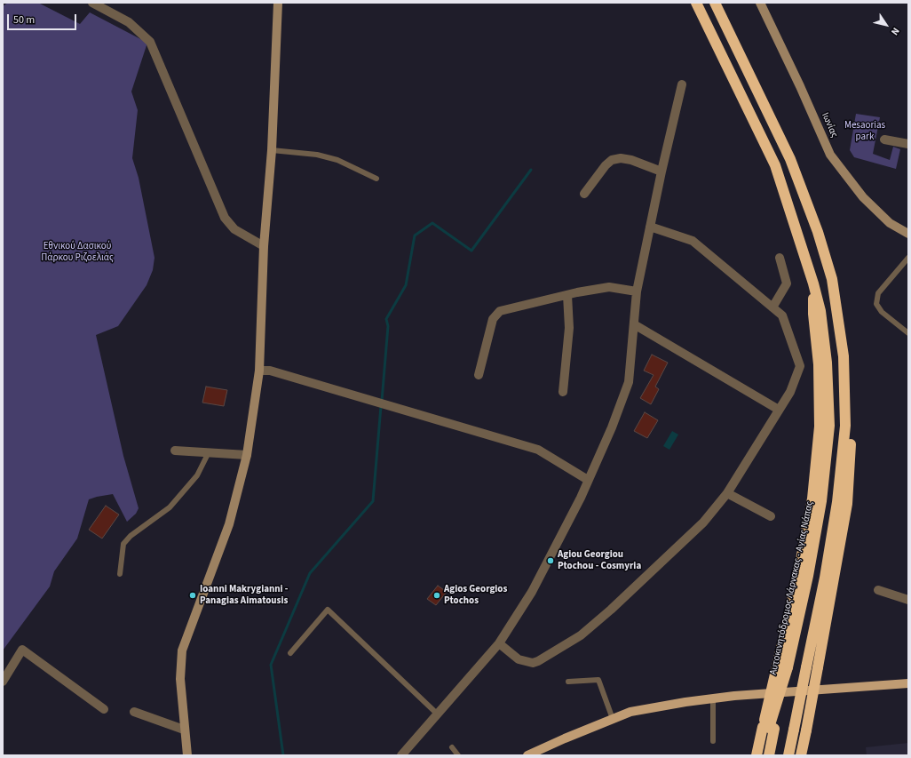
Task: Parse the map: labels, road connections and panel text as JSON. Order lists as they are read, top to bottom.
{
  "streets": {
    "main road": ["Ιωνίας"]
  },
  "parks": ["Mesaorias park", "Εθνικού Δασικού Πάρκου Ριζοελιάς"],
  "places": ["Agiou Georgiou Ptochou - Cosmyria", "Ioanni Makrygianni - Panagias Aimatousis", "Agios Georgios Ptochos"],
  "scale_bar": "50 m",
  "north": "bottom right"
}
